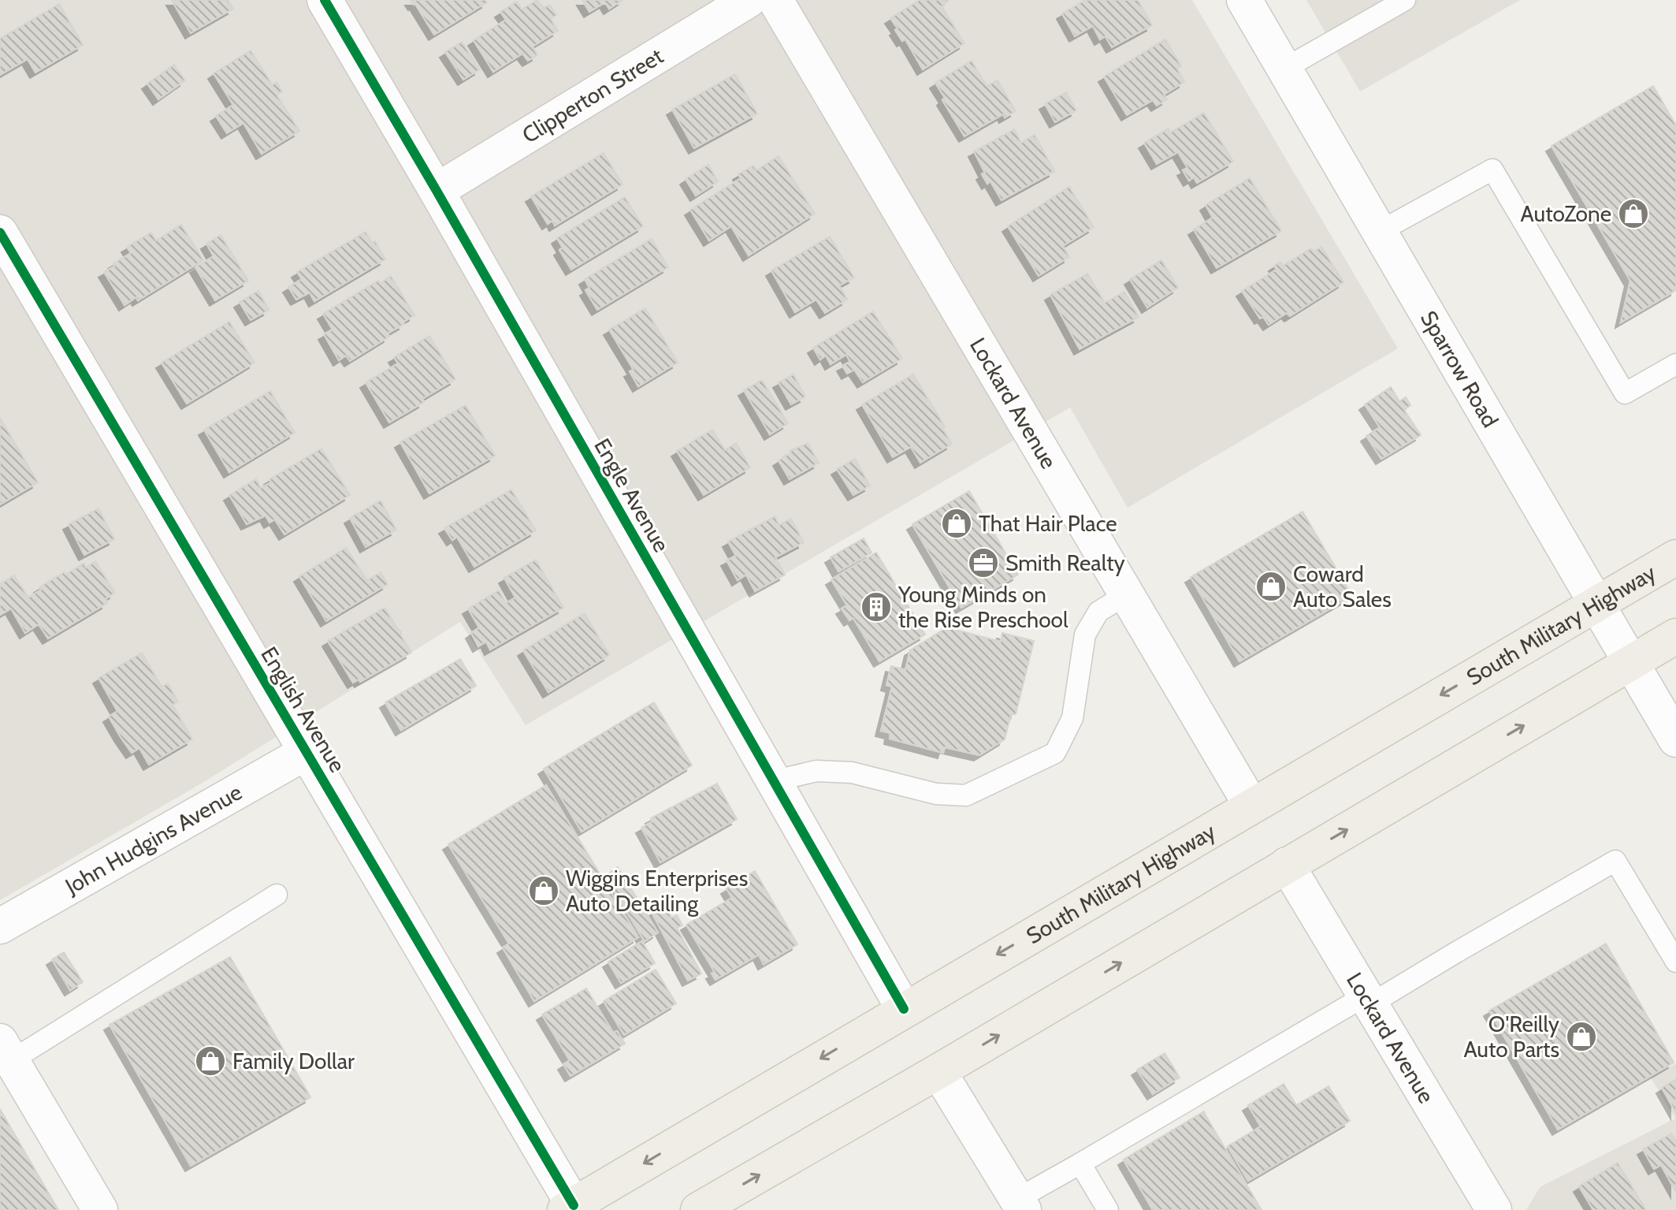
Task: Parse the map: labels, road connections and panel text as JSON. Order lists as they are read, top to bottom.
{
  "streets": {
    "main road": ["South Military Highway"],
    "street": [
      "Clipperton Street",
      "Sparrow Road",
      "Lockard Avenue",
      "Engle Avenue",
      "English Avenue",
      "John Hudgins Avenue"
    ]
  },
  "crossings": [
    ["Clipperton Street", "Engle Avenue"],
    ["Sparrow Road", "South Military Highway"],
    ["Lockard Avenue", "South Military Highway"],
    ["Engle Avenue", "South Military Highway"],
    ["South Military Highway", "English Avenue"],
    ["English Avenue", "John Hudgins Avenue"]
  ],
  "places": {
    "shop": [
      "AutoZone",
      "That Hair Place",
      "Coward Auto Sales",
      "Wiggins Enterprises Auto Detailing",
      "O'Reilly Auto Parts",
      "Family Dollar"
    ],
    "office": ["Smith Realty"],
    "building": ["Young Minds on the Rise Preschool"]
  }
}
